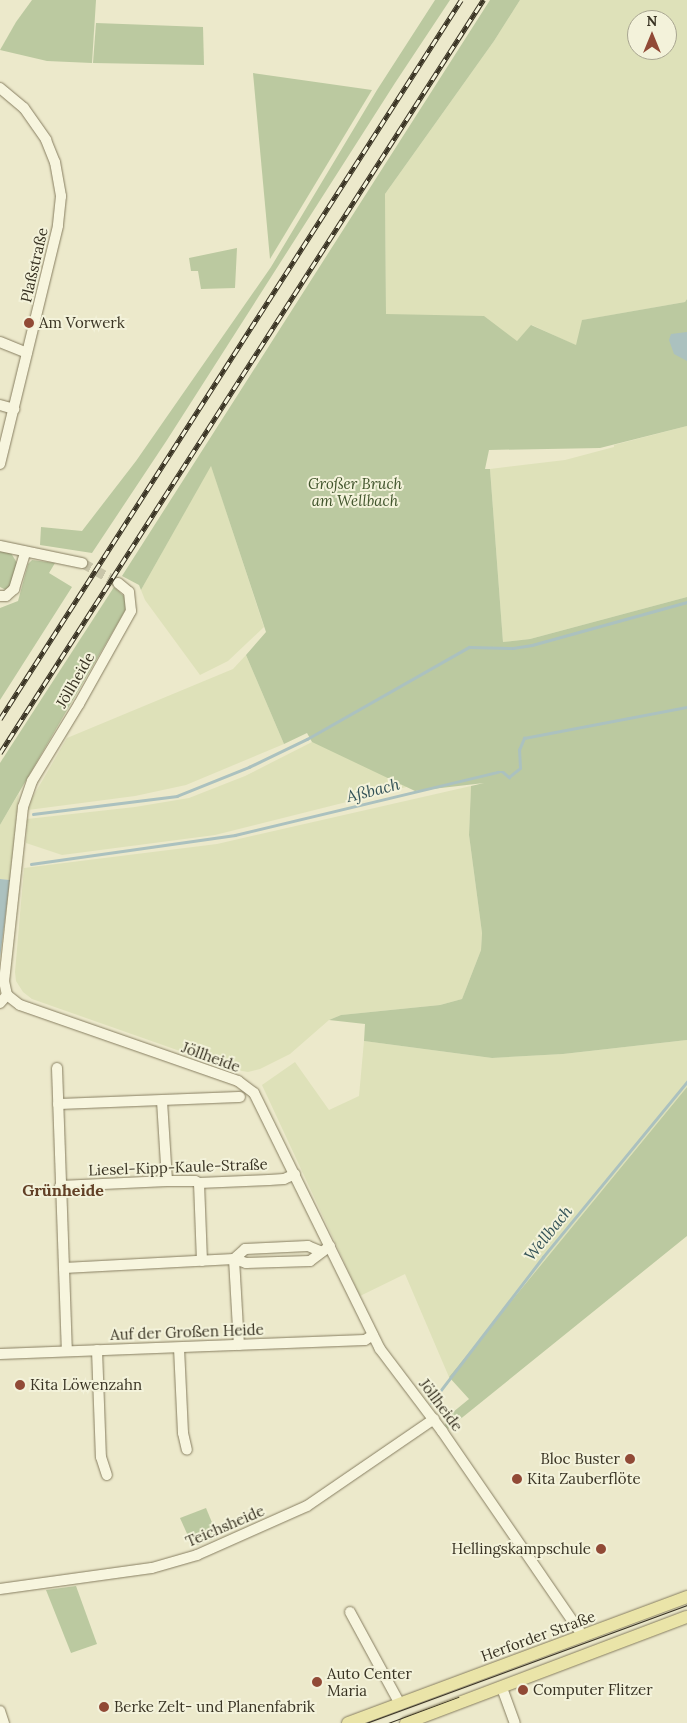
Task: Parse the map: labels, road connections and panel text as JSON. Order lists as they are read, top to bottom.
{
  "streets": {
    "main road": ["Herforder Straße"],
    "street": [
      "Plaßstraße",
      "Jöllheide",
      "Liesel-Kipp-Kaule-Straße",
      "Auf der Großen Heide",
      "Teichsheide"
    ]
  },
  "crossings": [
    ["Jöllheide", "Liesel-Kipp-Kaule-Straße"],
    ["Jöllheide", "Auf der Großen Heide"],
    ["Jöllheide", "Teichsheide"],
    ["Jöllheide", "Herforder Straße"]
  ],
  "districts": ["Grünheide"],
  "water": ["Aßbach", "Wellbach"],
  "parks": ["Großer Bruch am Wellbach"],
  "places": [
    "Am Vorwerk",
    "Kita Löwenzahn",
    "Bloc Buster",
    "Kita Zauberflöte",
    "Hellingskampschule",
    "Auto Center Maria",
    "Computer Flitzer",
    "Berke Zelt- und Planenfabrik"
  ],
  "north": "top"
}
